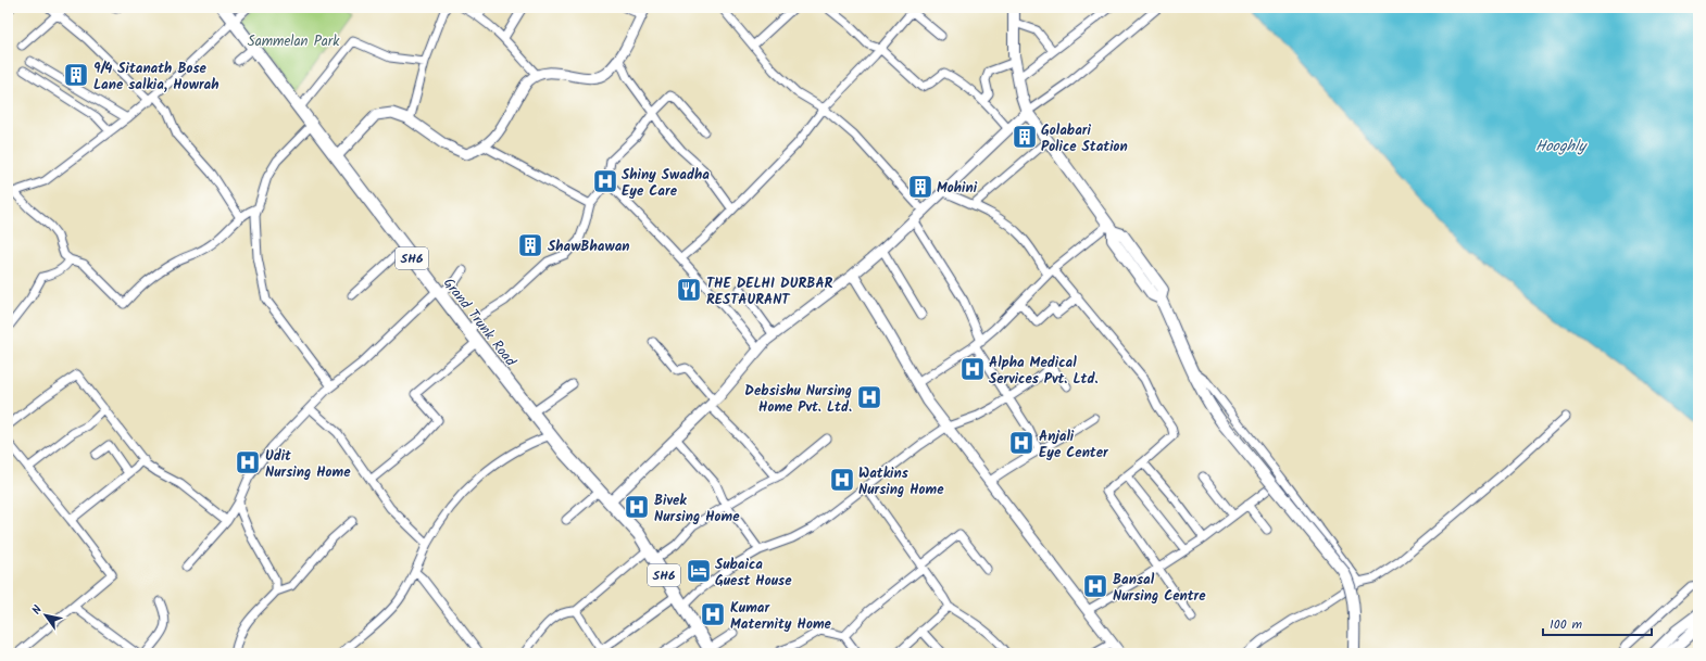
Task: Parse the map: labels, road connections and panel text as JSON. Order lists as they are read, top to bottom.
{
  "streets": {
    "main road": ["SH6", "Grand Trunk Road"]
  },
  "water": ["Hooghly"],
  "parks": ["Sammelan Park"],
  "places": {
    "building": [
      "9/4 Sitanath Bose Lane salkia, Howrah",
      "Golabari Police Station",
      "Mohini",
      "ShawBhawan"
    ],
    "hospital": [
      "Shiny Swadha Eye Care",
      "Alpha Medical Services Pvt. Ltd.",
      "Debsishu Nursing Home Pvt. Ltd.",
      "Anjali Eye Center",
      "Udit Nursing Home",
      "Watkins Nursing Home",
      "Bivek Nursing Home",
      "Bansal Nursing Centre",
      "Kumar Maternity Home"
    ],
    "restaurant": ["THE DELHI DURBAR RESTAURANT"],
    "hotel": ["Subaica Guest House"]
  },
  "scale_bar": "100 m",
  "north": "top left"
}
